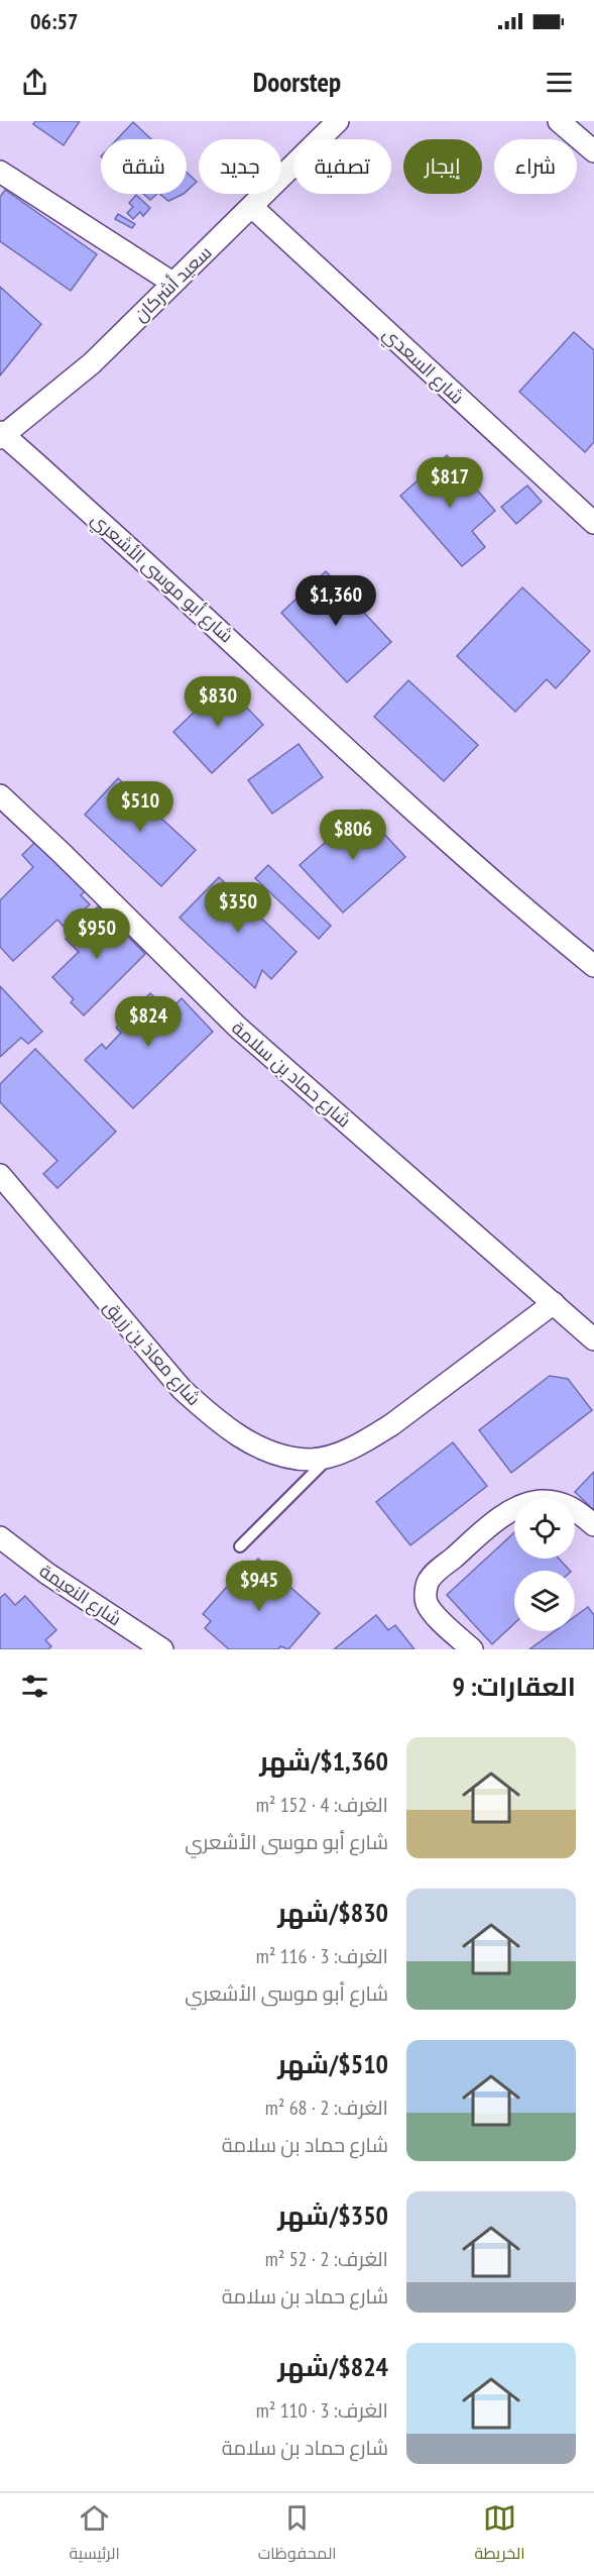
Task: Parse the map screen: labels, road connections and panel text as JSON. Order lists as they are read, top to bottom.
{
  "streets": {
    "street": [
      "سعيد أشركان",
      "شارع السعدي",
      "شارع أبو موسى الأشعري",
      "شارع حماد بن سلامة",
      "شارع معاذ بن زريق",
      "شارع النعيمة"
    ]
  },
  "crossings": [
    ["سعيد أشركان", "شارع السعدي"],
    ["سعيد أشركان", "شارع أبو موسى الأشعري"],
    ["شارع حماد بن سلامة", "شارع معاذ بن زريق"]
  ],
  "page": {
    "status": "06:57",
    "header": "Doorstep",
    "chip": [
      "شراء",
      "إيجار",
      "تصفية",
      "جديد",
      "شقة"
    ],
    "price": [
      "$817",
      "$1,360",
      "$830",
      "$510",
      "$806",
      "$350",
      "$950",
      "$824",
      "$945"
    ],
    "heading": "العقارات: 9",
    "list": [
      {
        "name": "$1,360/شهر",
        "note": "الغرف: 4 · 152 m² · شارع أبو موسى الأشعري"
      },
      {
        "name": "$830/شهر",
        "note": "الغرف: 3 · 116 m² · شارع أبو موسى الأشعري"
      },
      {
        "name": "$510/شهر",
        "note": "الغرف: 2 · 68 m² · شارع حماد بن سلامة"
      },
      {
        "name": "$350/شهر",
        "note": "الغرف: 2 · 52 m² · شارع حماد بن سلامة"
      },
      {
        "name": "$824/شهر",
        "note": "الغرف: 3 · 110 m² · شارع حماد بن سلامة"
      }
    ],
    "tabs": ["الخريطة", "المحفوظات", "الرئيسية"]
  }
}
